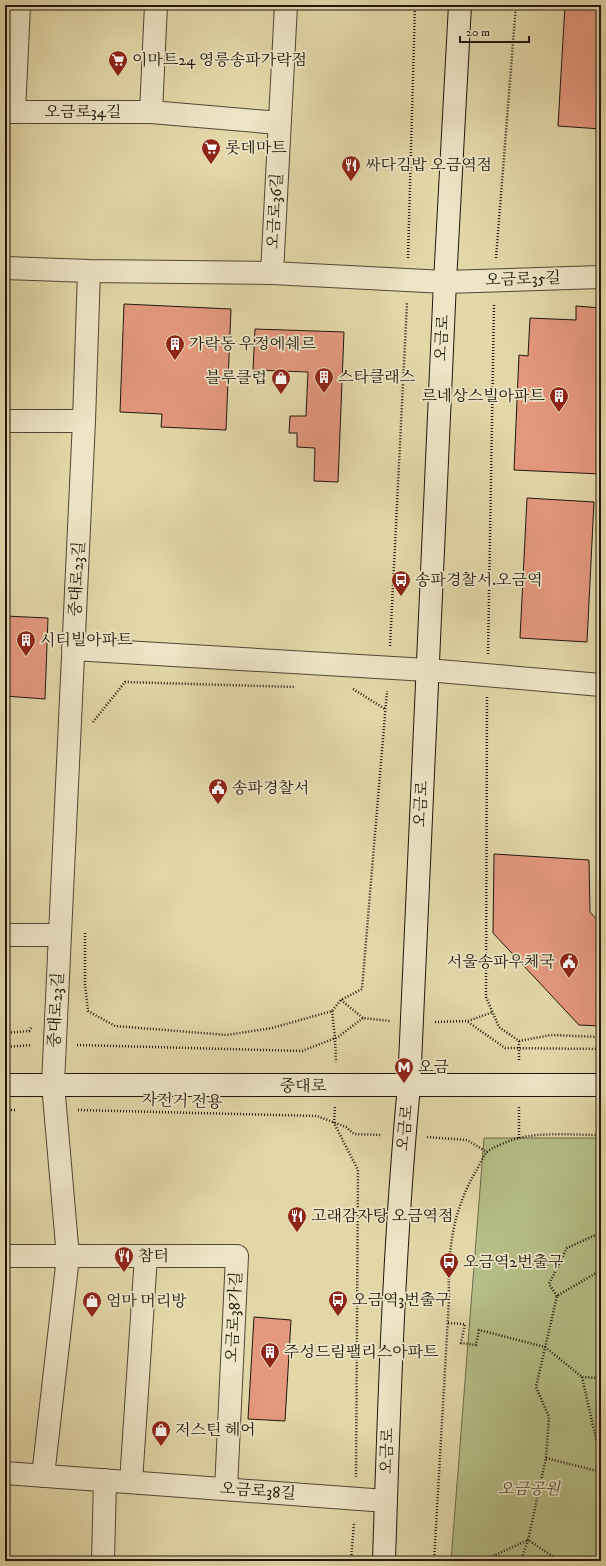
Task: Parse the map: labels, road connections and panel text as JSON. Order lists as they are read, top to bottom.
{
  "streets": {
    "street": [
      "오금로34길",
      "오금로36길",
      "오금로35길",
      "오금로",
      "중대로23길",
      "중대로",
      "오금로38가길",
      "오금로38길"
    ],
    "path": ["자전거 전용"]
  },
  "crossings": [
    ["오금로34길", "오금로36길"],
    ["오금로36길", "오금로35길"],
    ["오금로36길", "오금로"],
    ["오금로36길", "중대로23길"],
    ["오금로35길", "오금로"],
    ["오금로", "중대로"],
    ["오금로", "오금로38길"],
    ["중대로23길", "중대로"],
    ["중대로23길", "자전거 전용"],
    ["중대로23길", "오금로38가길"],
    ["오금로38가길", "오금로38길"]
  ],
  "parks": ["오금공원"],
  "places": {
    "supermarket": ["이마트24 영릉송파가락점", "롯데마트"],
    "restaurant": ["싸다김밥 오금역점", "고래감자탕 오금역점", "참터"],
    "building": [
      "가락동 우정에쉐르",
      "스타클래스",
      "르네상스빌아파트",
      "시티빌아파트",
      "주성드림팰리스아파트"
    ],
    "shop": ["블루클럽", "엄마 머리방", "저스틴 헤어"],
    "bus stop": ["송파경찰서.오금역", "오금역2번출구", "오금역3번출구"],
    "public building": ["송파경찰서", "서울송파우체국"],
    "metro station": ["오금"]
  },
  "scale_bar": "20 m"
}
